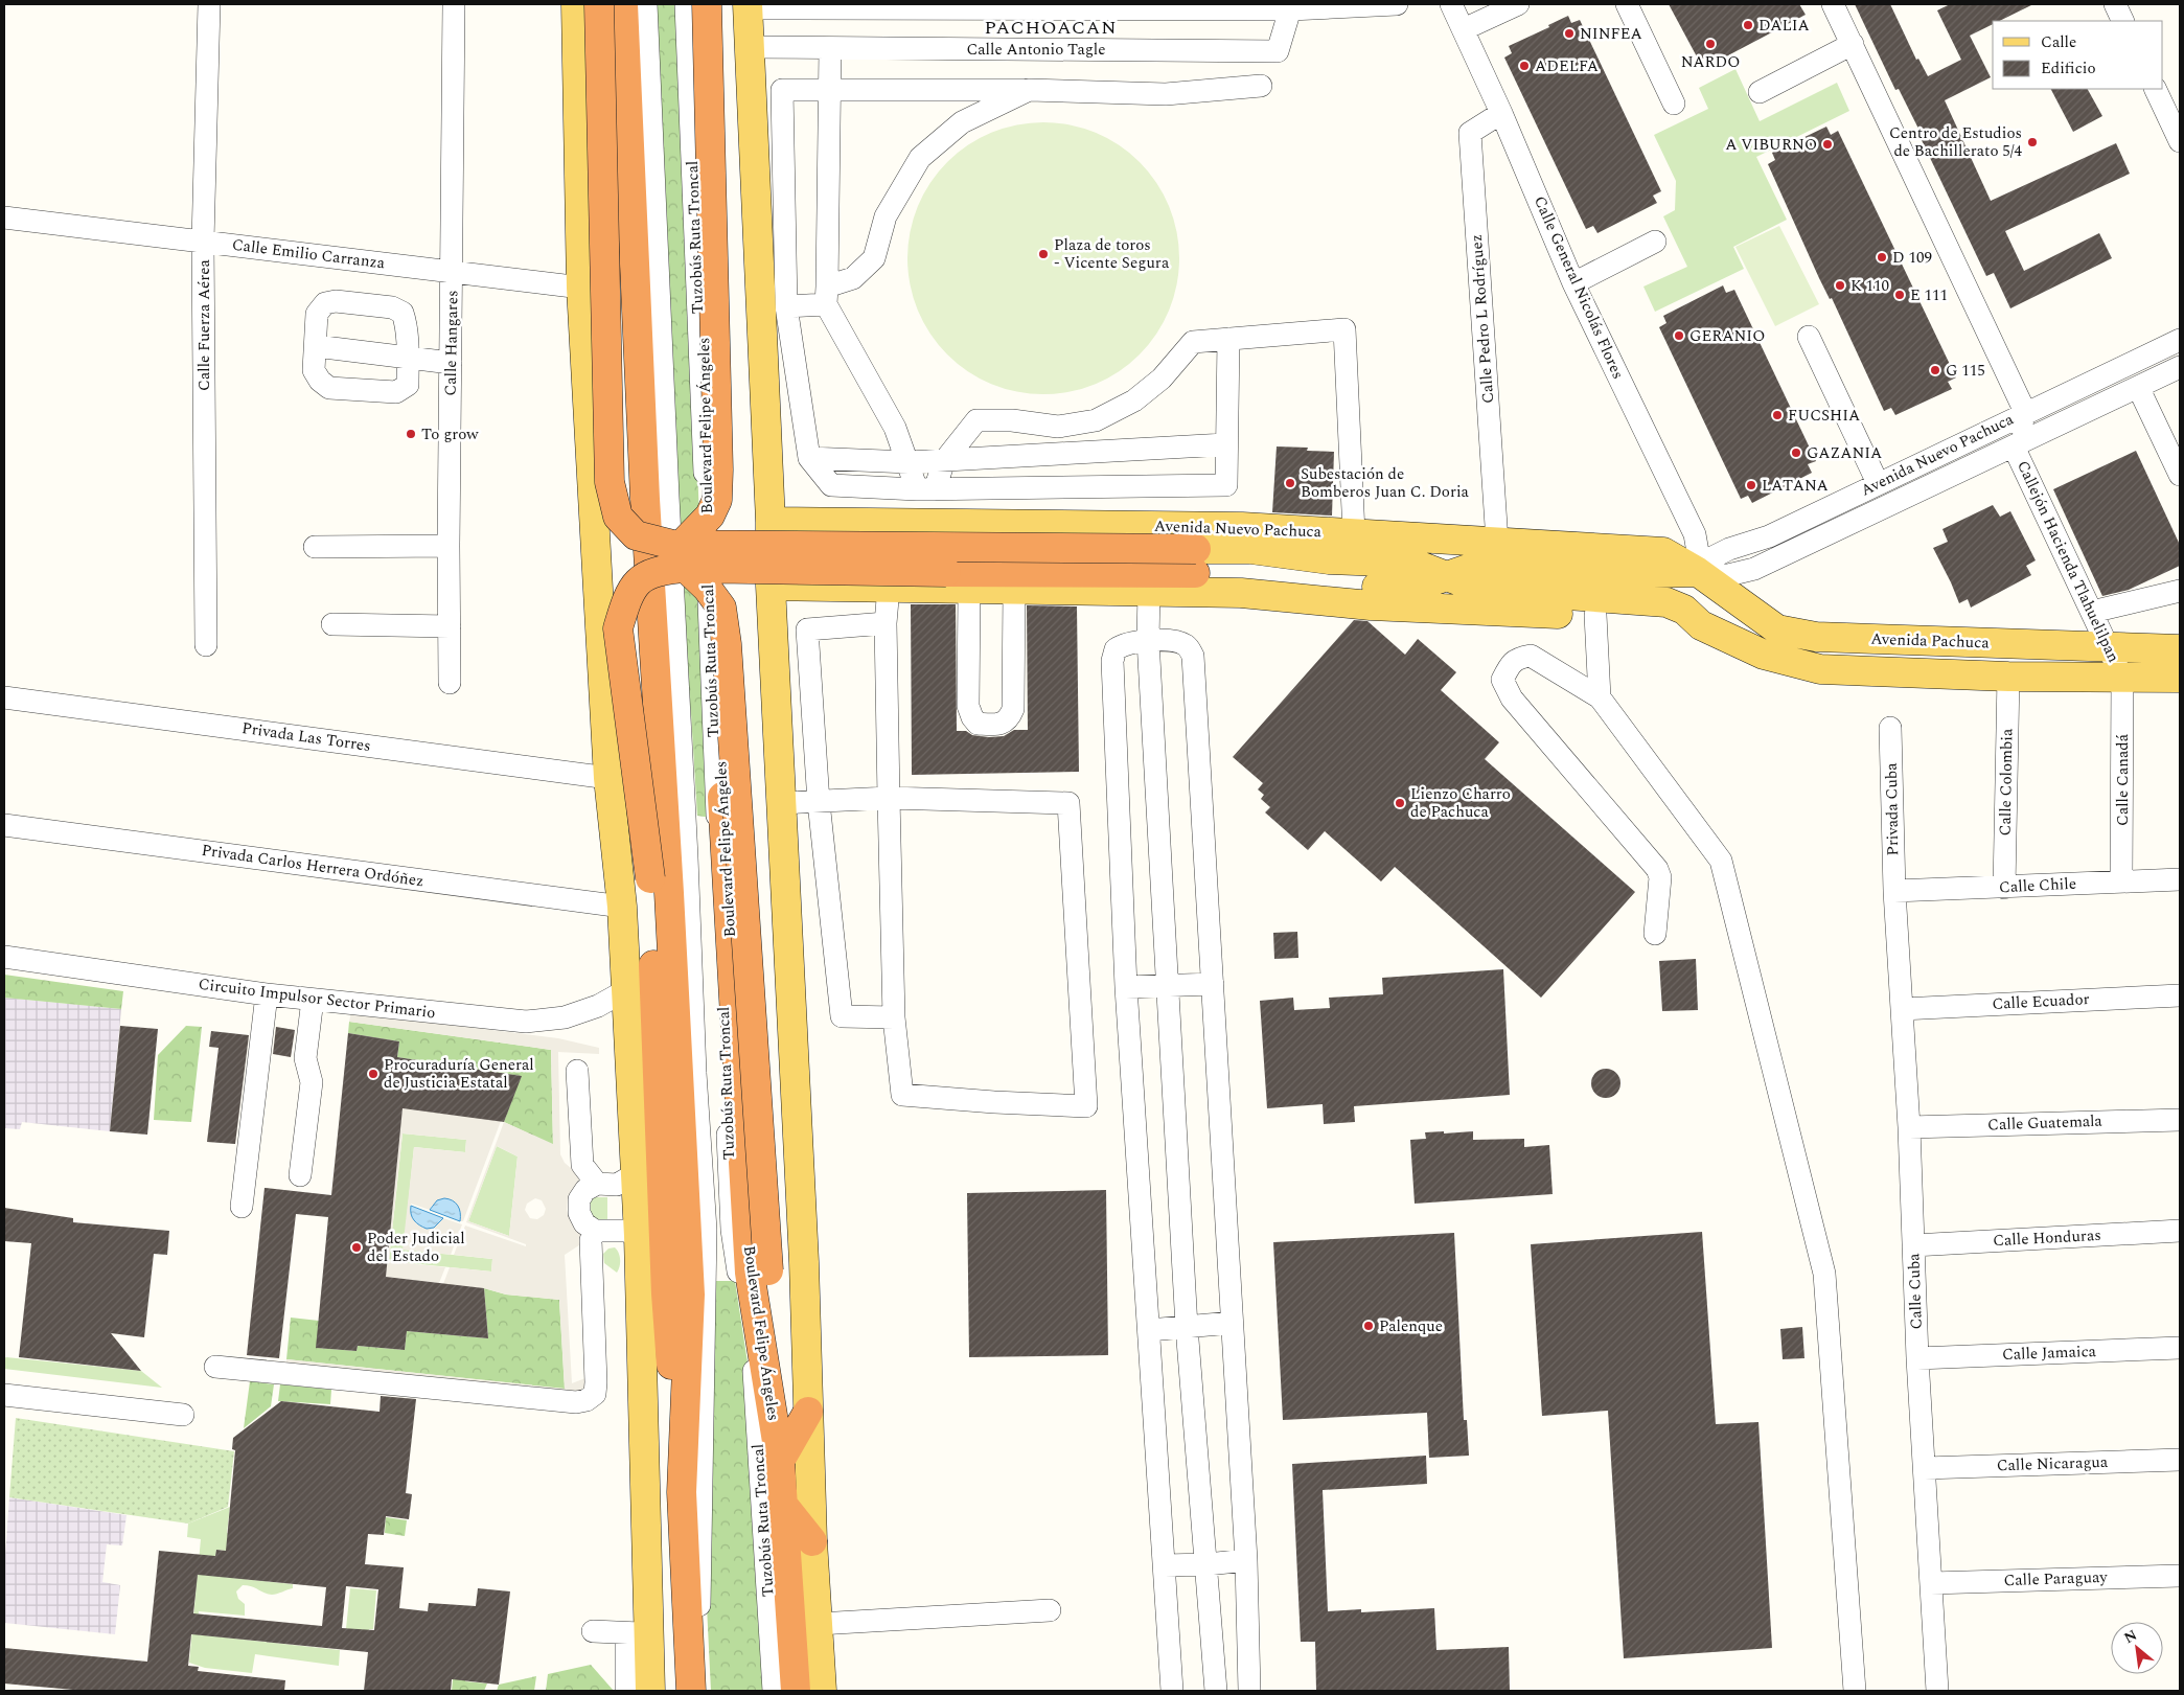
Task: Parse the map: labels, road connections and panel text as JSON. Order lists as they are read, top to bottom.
{
  "streets": {
    "highway": ["Boulevard Felipe Ángeles"],
    "main road": ["Avenida Nuevo Pachuca", "Avenida Pachuca"],
    "street": [
      "Calle Antonio Tagle",
      "Tuzobús Ruta Troncal",
      "Calle Emilio Carranza",
      "Calle General Nicolás Flores",
      "Calle Pedro L Rodríguez",
      "Calle Fuerza Aérea",
      "Calle Hangares",
      "Callejón Hacienda Tlahuelilpan",
      "Privada Las Torres",
      "Calle Canadá",
      "Calle Colombia",
      "Privada Cuba",
      "Privada Carlos Herrera Ordóñez",
      "Calle Chile",
      "Circuito Impulsor Sector Primario",
      "Calle Ecuador",
      "Calle Guatemala",
      "Calle Honduras",
      "Calle Cuba",
      "Calle Jamaica",
      "Calle Nicaragua",
      "Calle Paraguay"
    ]
  },
  "crossings": [
    ["Calle Emilio Carranza", "Calle Fuerza Aérea"],
    ["Calle Emilio Carranza", "Calle Hangares"],
    ["Calle General Nicolás Flores", "Calle Pedro L Rodríguez"],
    ["Calle General Nicolás Flores", "Avenida Nuevo Pachuca"],
    ["Calle General Nicolás Flores", "Avenida Pachuca"],
    ["Calle Pedro L Rodríguez", "Avenida Nuevo Pachuca"],
    ["Avenida Nuevo Pachuca", "Callejón Hacienda Tlahuelilpan"],
    ["Avenida Nuevo Pachuca", "Avenida Pachuca"],
    ["Callejón Hacienda Tlahuelilpan", "Avenida Pachuca"],
    ["Callejón Hacienda Tlahuelilpan", "Calle Canadá"],
    ["Avenida Pachuca", "Calle Canadá"],
    ["Avenida Pachuca", "Calle Colombia"],
    ["Calle Canadá", "Calle Chile"],
    ["Calle Colombia", "Calle Chile"],
    ["Privada Cuba", "Calle Chile"],
    ["Privada Cuba", "Calle Cuba"],
    ["Calle Chile", "Calle Cuba"],
    ["Calle Ecuador", "Calle Cuba"],
    ["Calle Guatemala", "Calle Cuba"],
    ["Calle Honduras", "Calle Cuba"],
    ["Calle Cuba", "Calle Jamaica"],
    ["Calle Cuba", "Calle Nicaragua"],
    ["Calle Cuba", "Calle Paraguay"]
  ],
  "districts": ["PACHOACAN"],
  "places": [
    "DALIA",
    "NINFEA",
    "NARDO",
    "ADELFA",
    "Centro de Estudios de Bachillerato 5/4",
    "A VIBURNO",
    "Plaza de toros - Vicente Segura",
    "D 109",
    "K 110",
    "E 111",
    "GERANIO",
    "G 115",
    "FUCSHIA",
    "To grow",
    "GAZANIA",
    "Subestación de Bomberos Juan C. Doria",
    "LATANA",
    "Lienzo Charro de Pachuca",
    "Procuraduría General de Justicia Estatal",
    "Poder Judicial del Estado",
    "Palenque"
  ],
  "legend": ["Calle", "Edificio"],
  "north": "top left"
}
